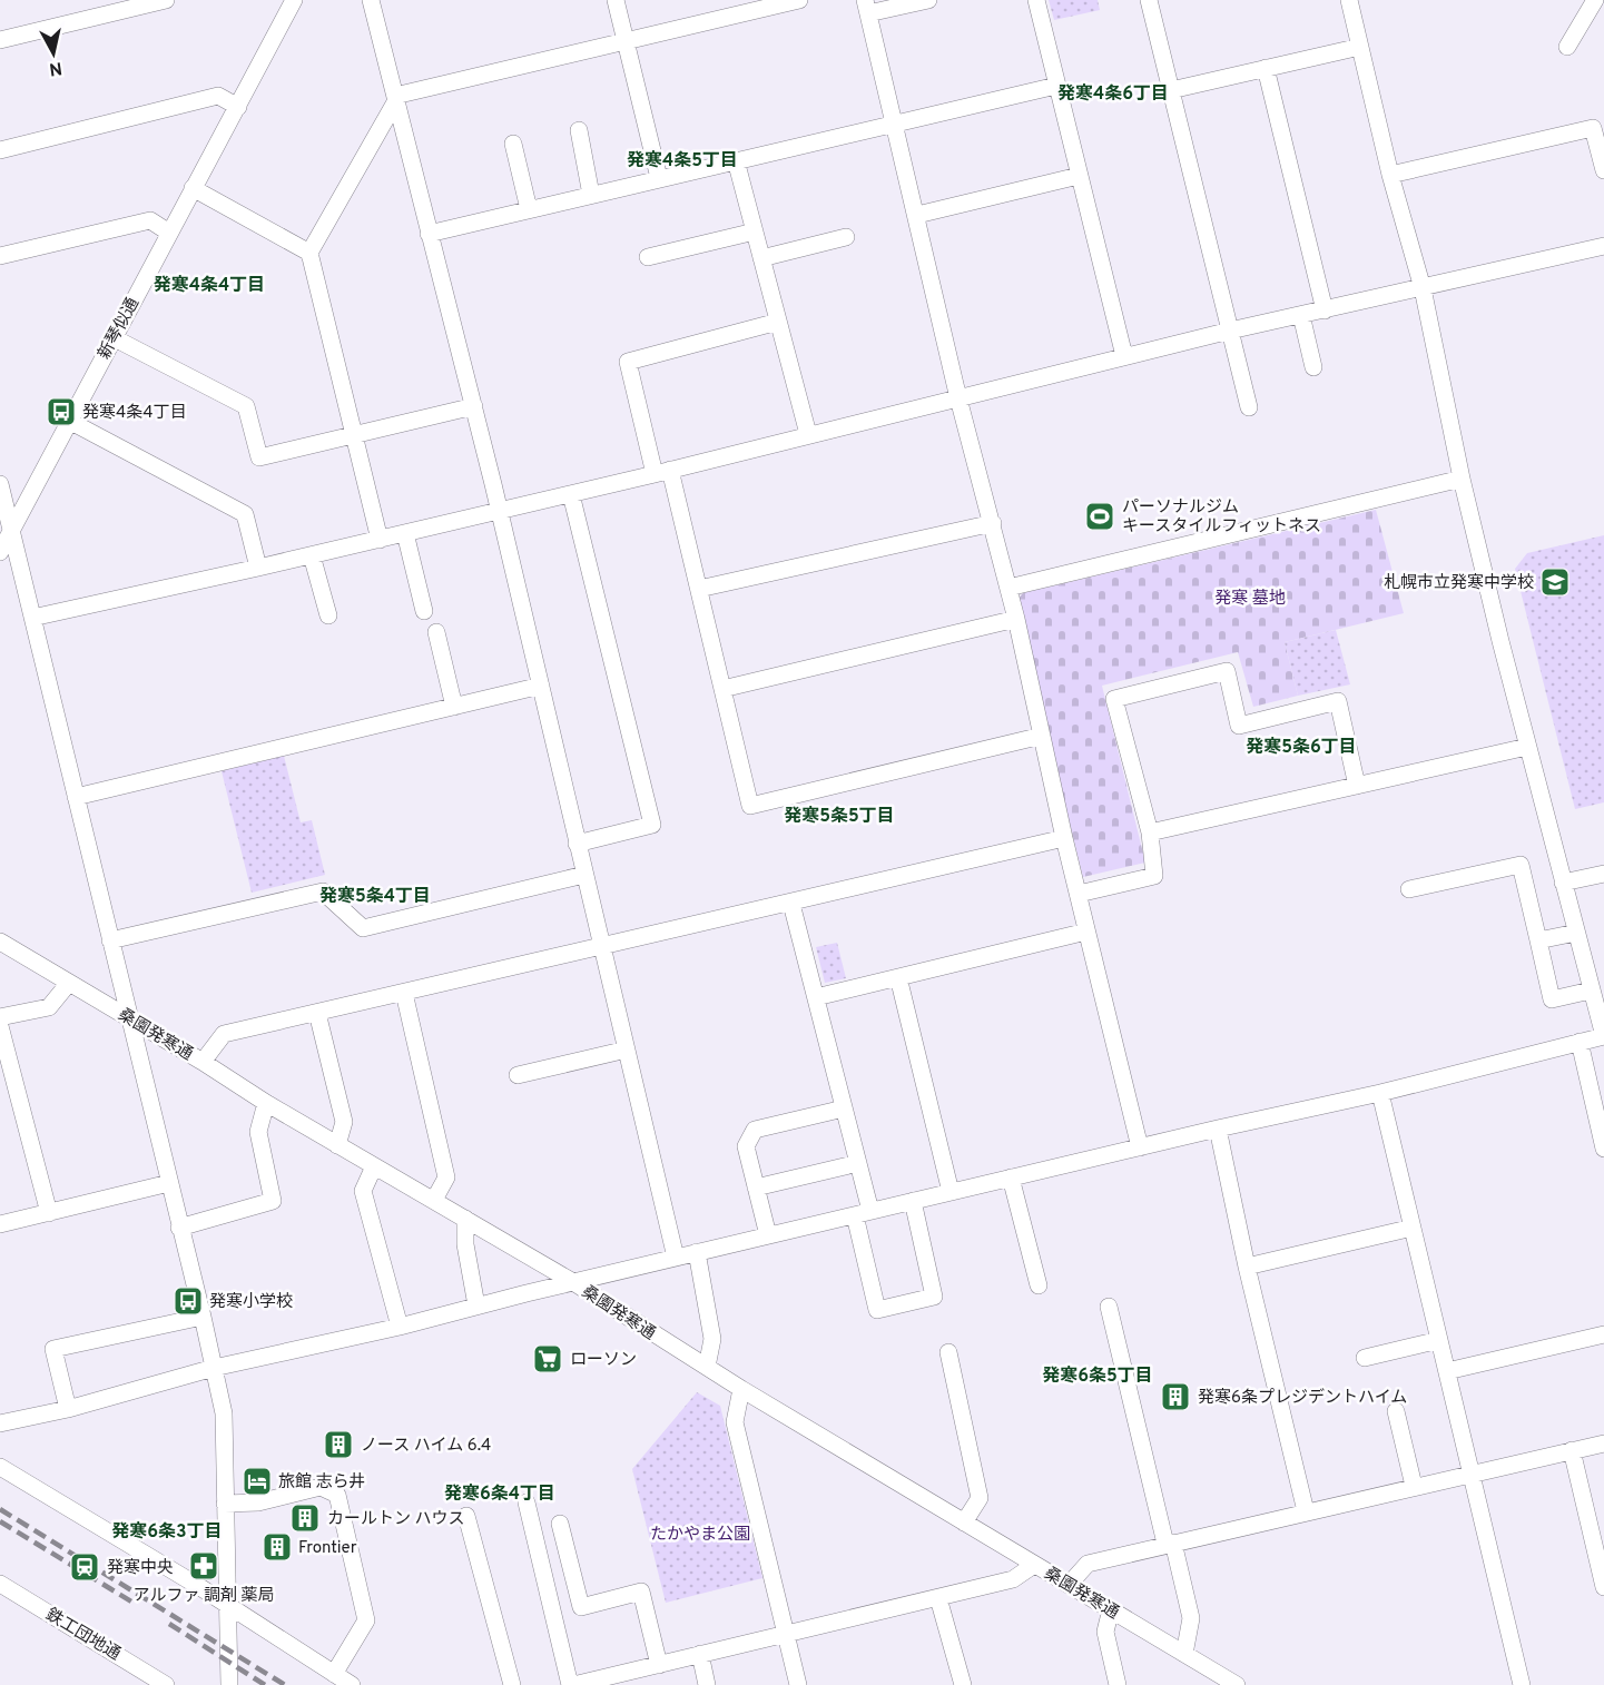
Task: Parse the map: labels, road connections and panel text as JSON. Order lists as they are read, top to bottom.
{
  "streets": {
    "street": ["新琴似通", "桑園発寒通", "鉄工団地通"]
  },
  "districts": [
    "発寒4条6丁目",
    "発寒4条5丁目",
    "発寒4条4丁目",
    "発寒5条6丁目",
    "発寒5条5丁目",
    "発寒5条4丁目",
    "発寒6条5丁目",
    "発寒6条4丁目",
    "発寒6条3丁目"
  ],
  "parks": ["発寒 墓地", "たかやま公園"],
  "places": {
    "bus stop": ["発寒4条4丁目", "発寒小学校"],
    "sports": ["パーソナルジム キースタイルフィットネス"],
    "school or university": ["札幌市立発寒中学校"],
    "supermarket": ["ローソン"],
    "building": [
      "発寒6条プレジデントハイム",
      "ノース ハイム 6.4",
      "カールトン ハウス",
      "Frontier"
    ],
    "hotel": ["旅館 志ら井"],
    "pharmacy": ["アルファ 調剤 薬局"],
    "station": ["発寒中央"]
  },
  "north": "bottom"
}
